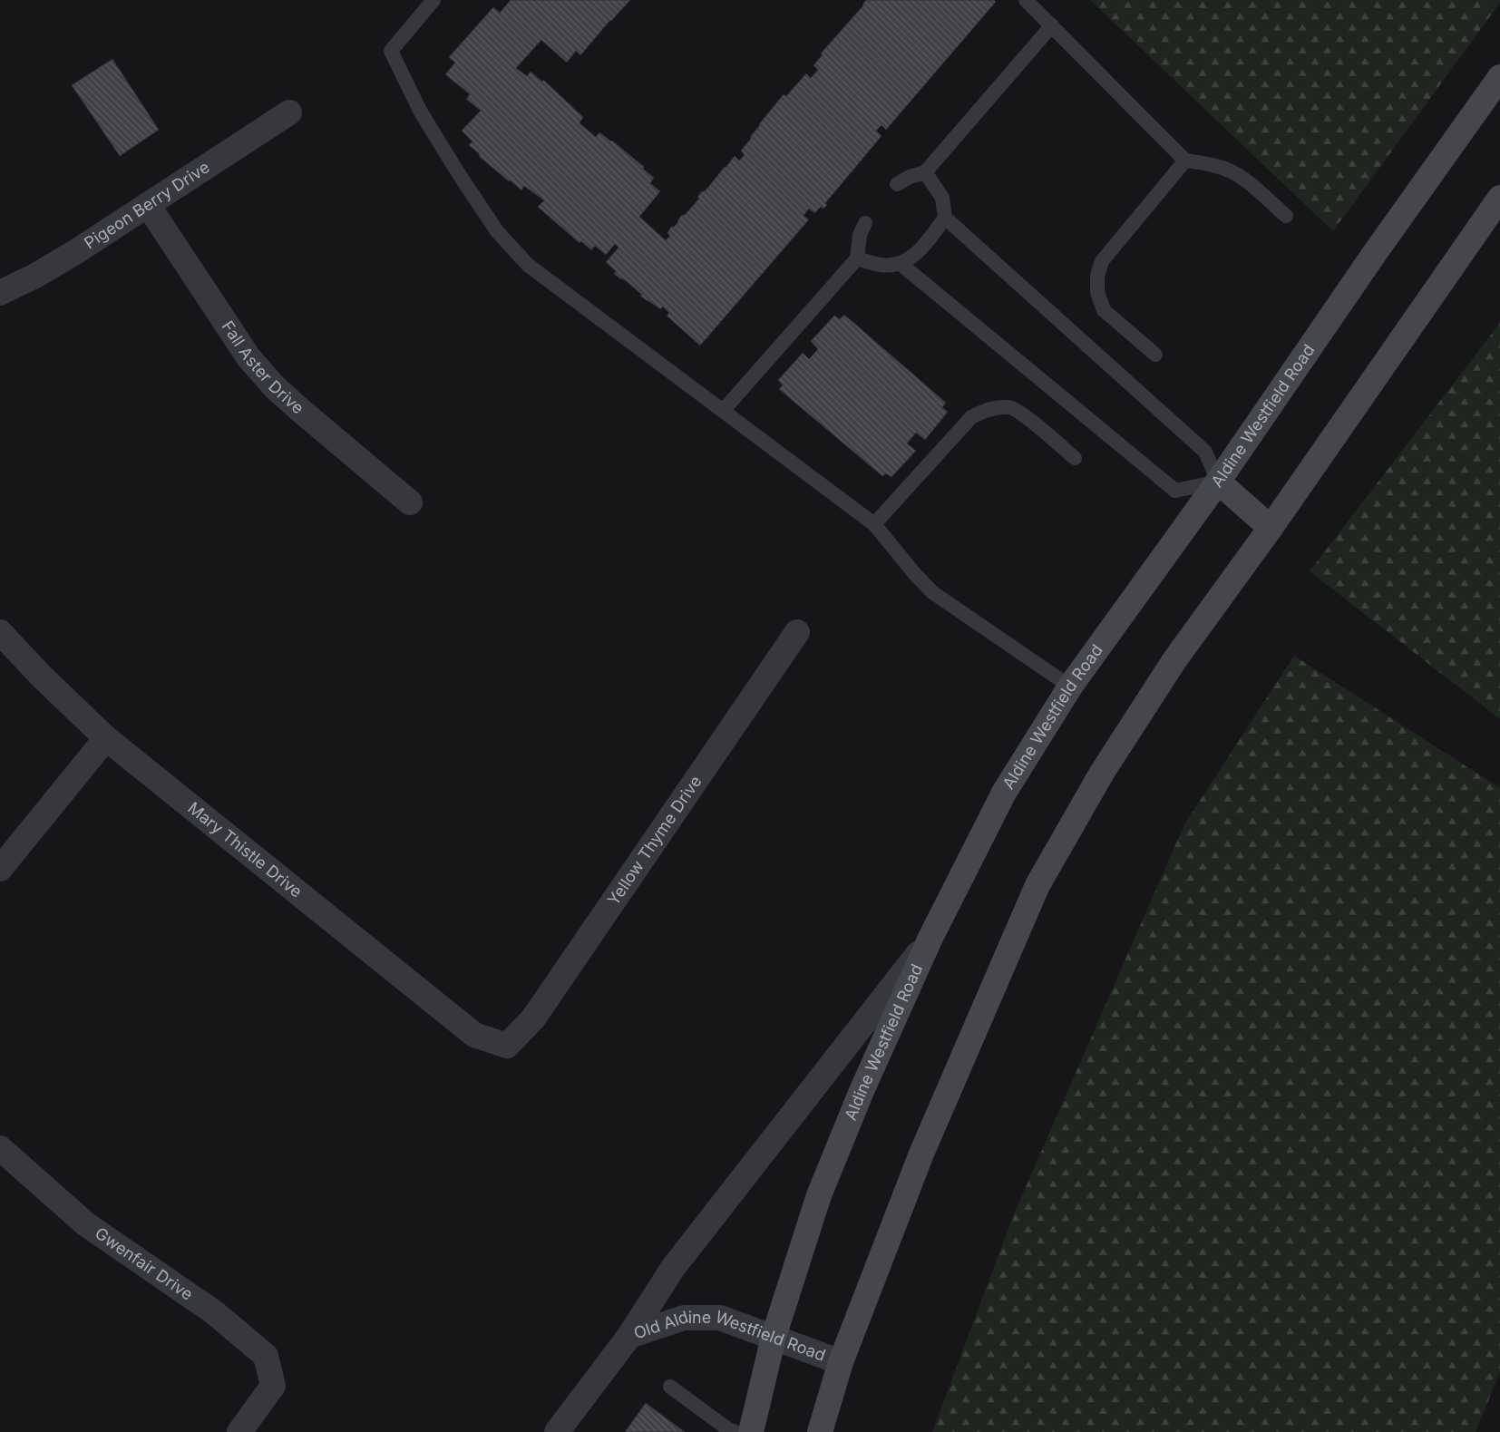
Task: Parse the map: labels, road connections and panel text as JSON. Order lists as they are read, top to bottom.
{
  "streets": {
    "main road": ["Aldine Westfield Road"],
    "street": [
      "Pigeon Berry Drive",
      "Fall Aster Drive",
      "Yellow Thyme Drive",
      "Mary Thistle Drive",
      "Gwenfair Drive",
      "Old Aldine Westfield Road"
    ]
  },
  "crossings": [
    ["Pigeon Berry Drive", "Fall Aster Drive"],
    ["Aldine Westfield Road", "Old Aldine Westfield Road"],
    ["Yellow Thyme Drive", "Mary Thistle Drive"]
  ]
}
